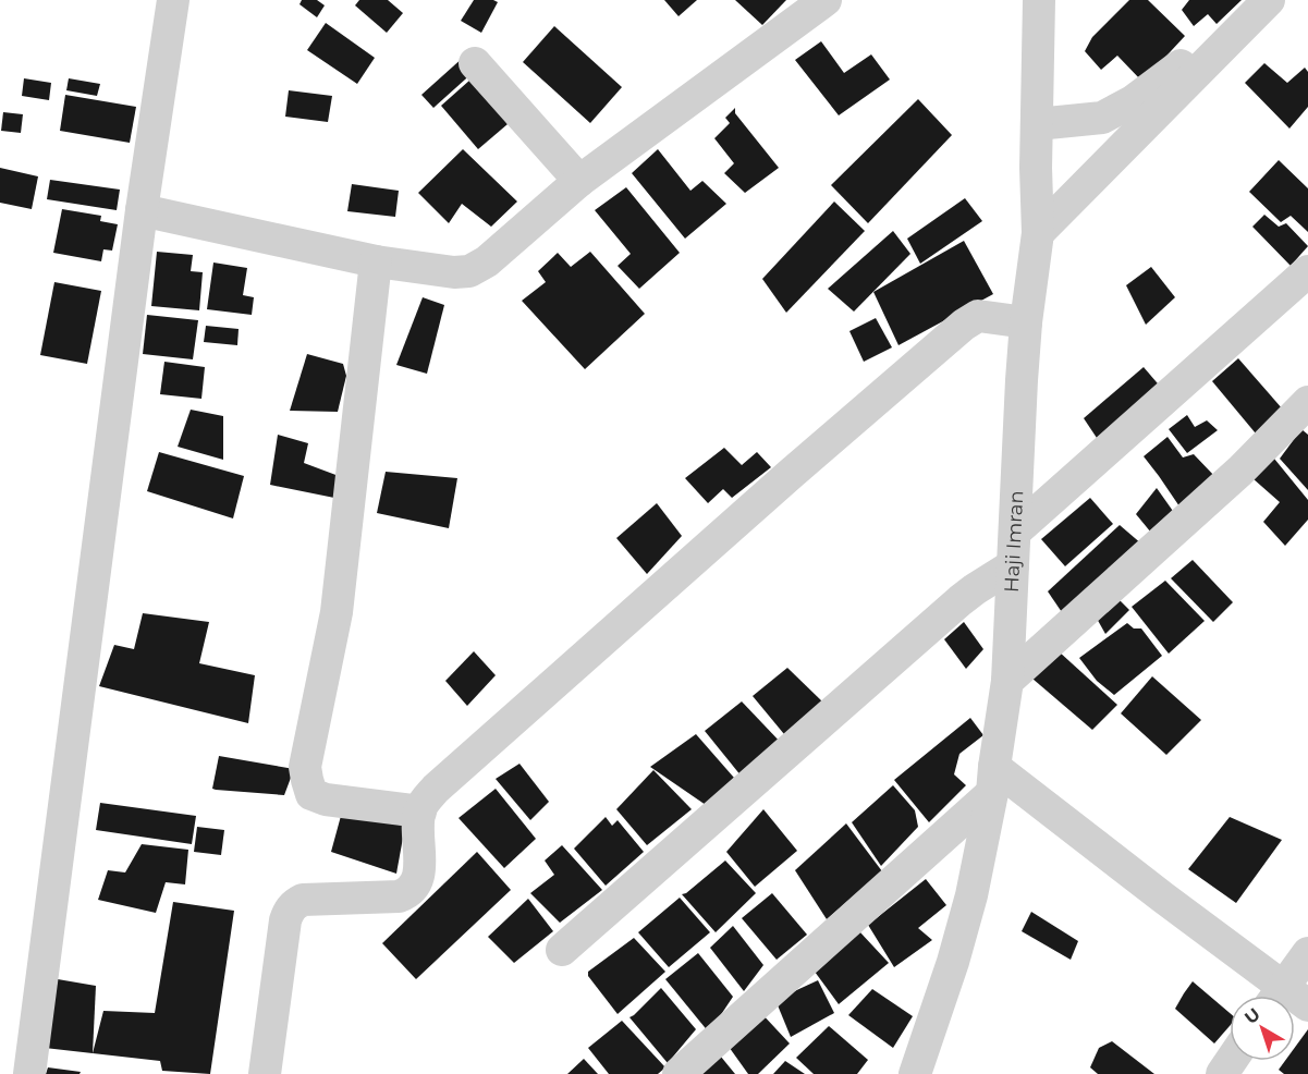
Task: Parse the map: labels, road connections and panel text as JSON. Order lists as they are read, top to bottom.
{
  "streets": {
    "street": ["Haji Imran"]
  },
  "north": "top left"
}
